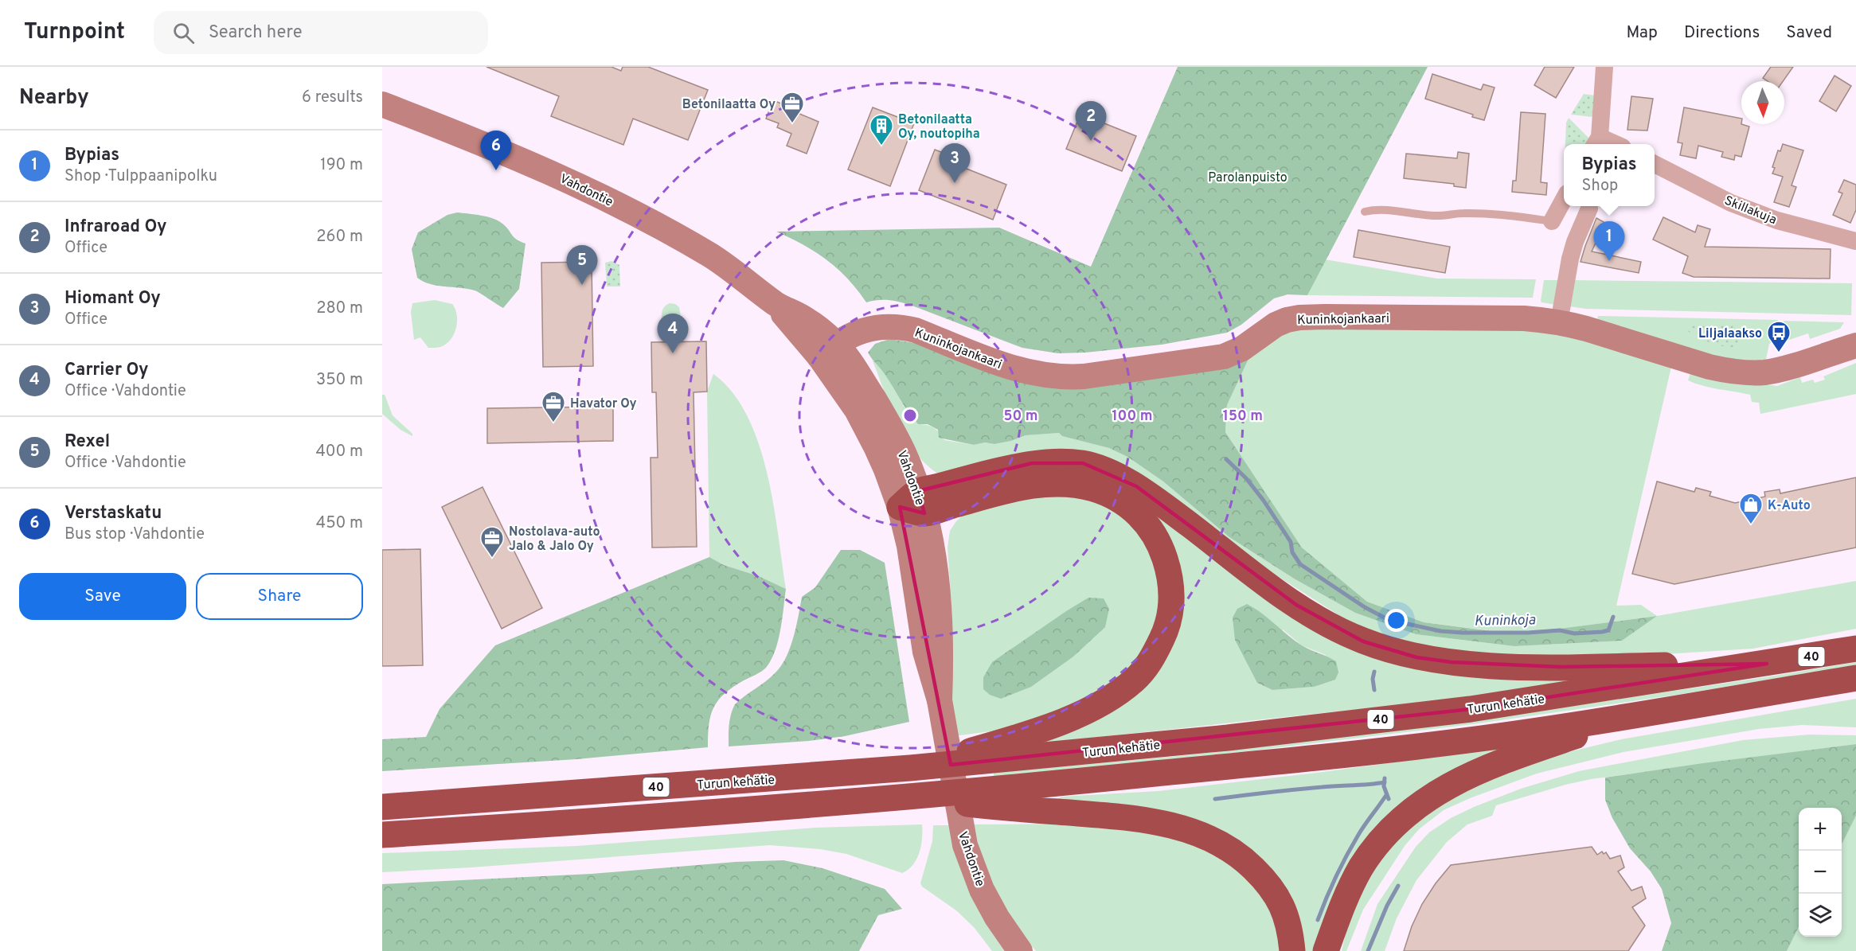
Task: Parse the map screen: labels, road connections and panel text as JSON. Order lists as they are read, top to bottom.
{
  "streets": {
    "highway": ["40", "Turun kehätie"],
    "street": ["Vahdontie", "Skillakuja", "Kuninkojankaari"]
  },
  "crossings": [
    ["Vahdontie", "Kuninkojankaari"]
  ],
  "water": ["Kuninkoja"],
  "parks": ["Parolanpuisto"],
  "places": {
    "office": ["Betonilaatta Oy", "Havator Oy", "Nostolava-auto Jalo & Jalo Oy"],
    "building": ["Betonilaatta Oy, noutopiha"],
    "bus stop": ["Liljalaakso"],
    "shop": ["K-Auto"]
  },
  "north": "bottom",
  "page": {
    "header": "Turnpoint",
    "search": "Search here",
    "nav": ["Map", "Directions", "Saved"],
    "heading": ["Nearby", "6 results"],
    "pins": [
      "2",
      "6",
      "3",
      "1",
      "5",
      "4"
    ],
    "list": [
      {
        "mark": "1",
        "name": "Bypias",
        "note": "Shop · Tulppaanipolku",
        "value": "190 m"
      },
      {
        "mark": "2",
        "name": "Infraroad Oy",
        "note": "Office",
        "value": "260 m"
      },
      {
        "mark": "3",
        "name": "Hiomant Oy",
        "note": "Office",
        "value": "280 m"
      },
      {
        "mark": "4",
        "name": "Carrier Oy",
        "note": "Office · Vahdontie",
        "value": "350 m"
      },
      {
        "mark": "5",
        "name": "Rexel",
        "note": "Office · Vahdontie",
        "value": "400 m"
      },
      {
        "mark": "6",
        "name": "Verstaskatu",
        "note": "Bus stop · Vahdontie",
        "value": "450 m"
      }
    ],
    "popup": ["Bypias", "Shop"],
    "buttons": ["Save", "Share"],
    "map_buttons": ["+", "−"]
  },
  "rings": ["50 m", "100 m", "150 m"]
}
